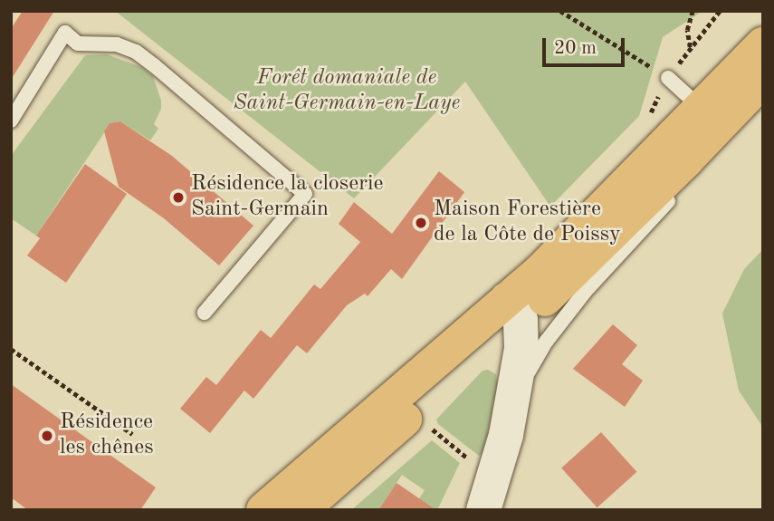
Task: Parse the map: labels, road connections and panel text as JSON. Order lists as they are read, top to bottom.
{
  "parks": ["Forêt domaniale de Saint-Germain-en-Laye"],
  "places": ["Résidence la closerie Saint-Germain", "Maison Forestière de la Côte de Poissy", "Résidence les chênes"],
  "scale_bar": "20 m"
}
